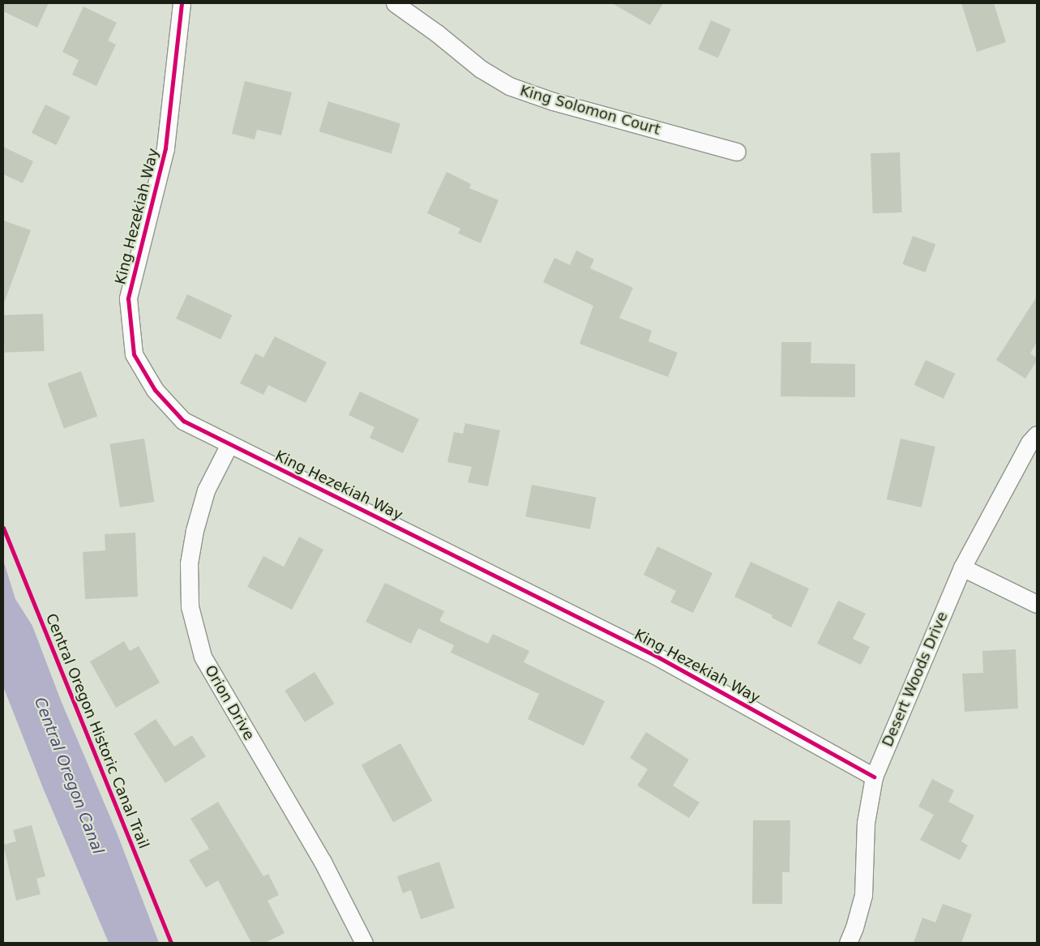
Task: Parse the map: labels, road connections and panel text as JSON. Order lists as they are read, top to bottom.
{
  "streets": {
    "street": [
      "King Solomon Court",
      "King Hezekiah Way",
      "Desert Woods Drive",
      "Orion Drive"
    ],
    "cycle path": ["Central Oregon Historic Canal Trail"]
  },
  "crossings": [
    ["King Hezekiah Way", "Desert Woods Drive"],
    ["King Hezekiah Way", "Orion Drive"]
  ],
  "water": ["Central Oregon Canal"]
}
